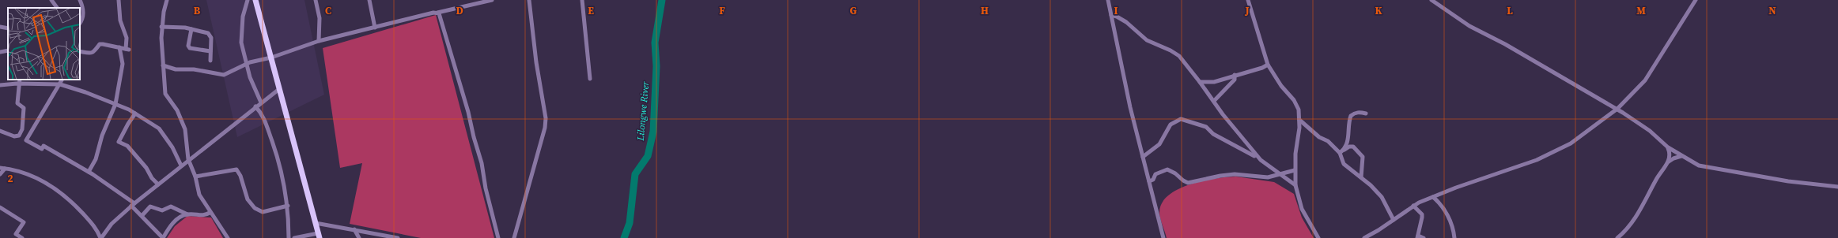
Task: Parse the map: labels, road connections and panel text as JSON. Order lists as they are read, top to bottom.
{
  "water": ["Lilongwe River"],
  "grid": {
    "columns": [
      "B",
      "C",
      "D",
      "E",
      "F",
      "G",
      "H",
      "I",
      "J",
      "K",
      "L",
      "M",
      "N"
    ],
    "rows": ["2"]
  }
}
